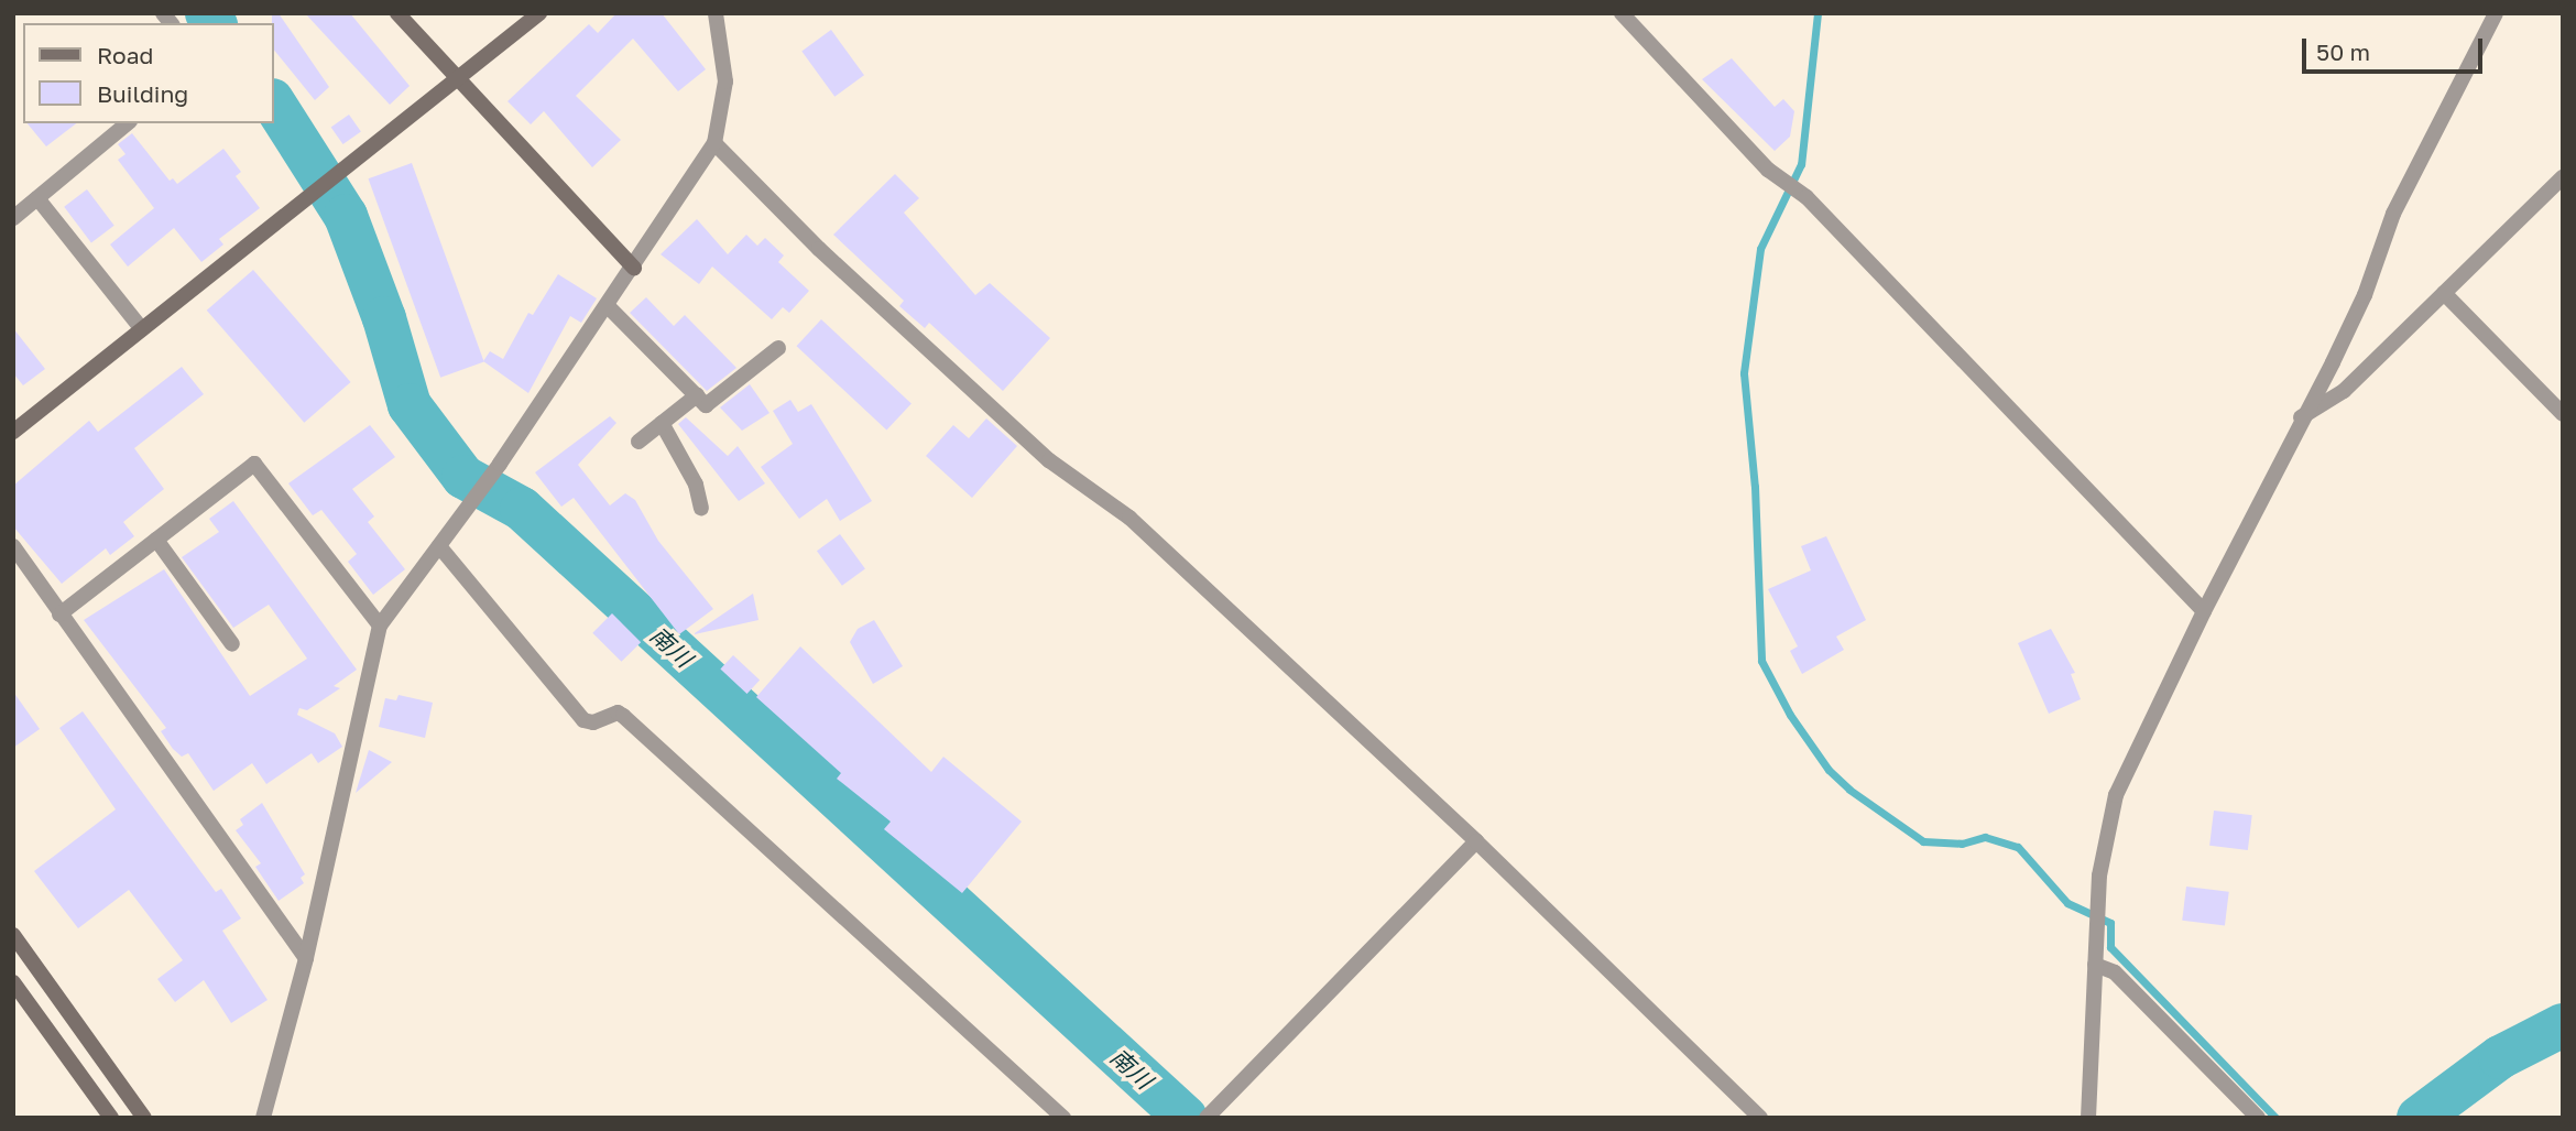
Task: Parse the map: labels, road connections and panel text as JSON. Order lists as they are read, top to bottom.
{
  "water": ["南川"],
  "legend": ["Road", "Building"],
  "scale_bar": "50 m"
}
